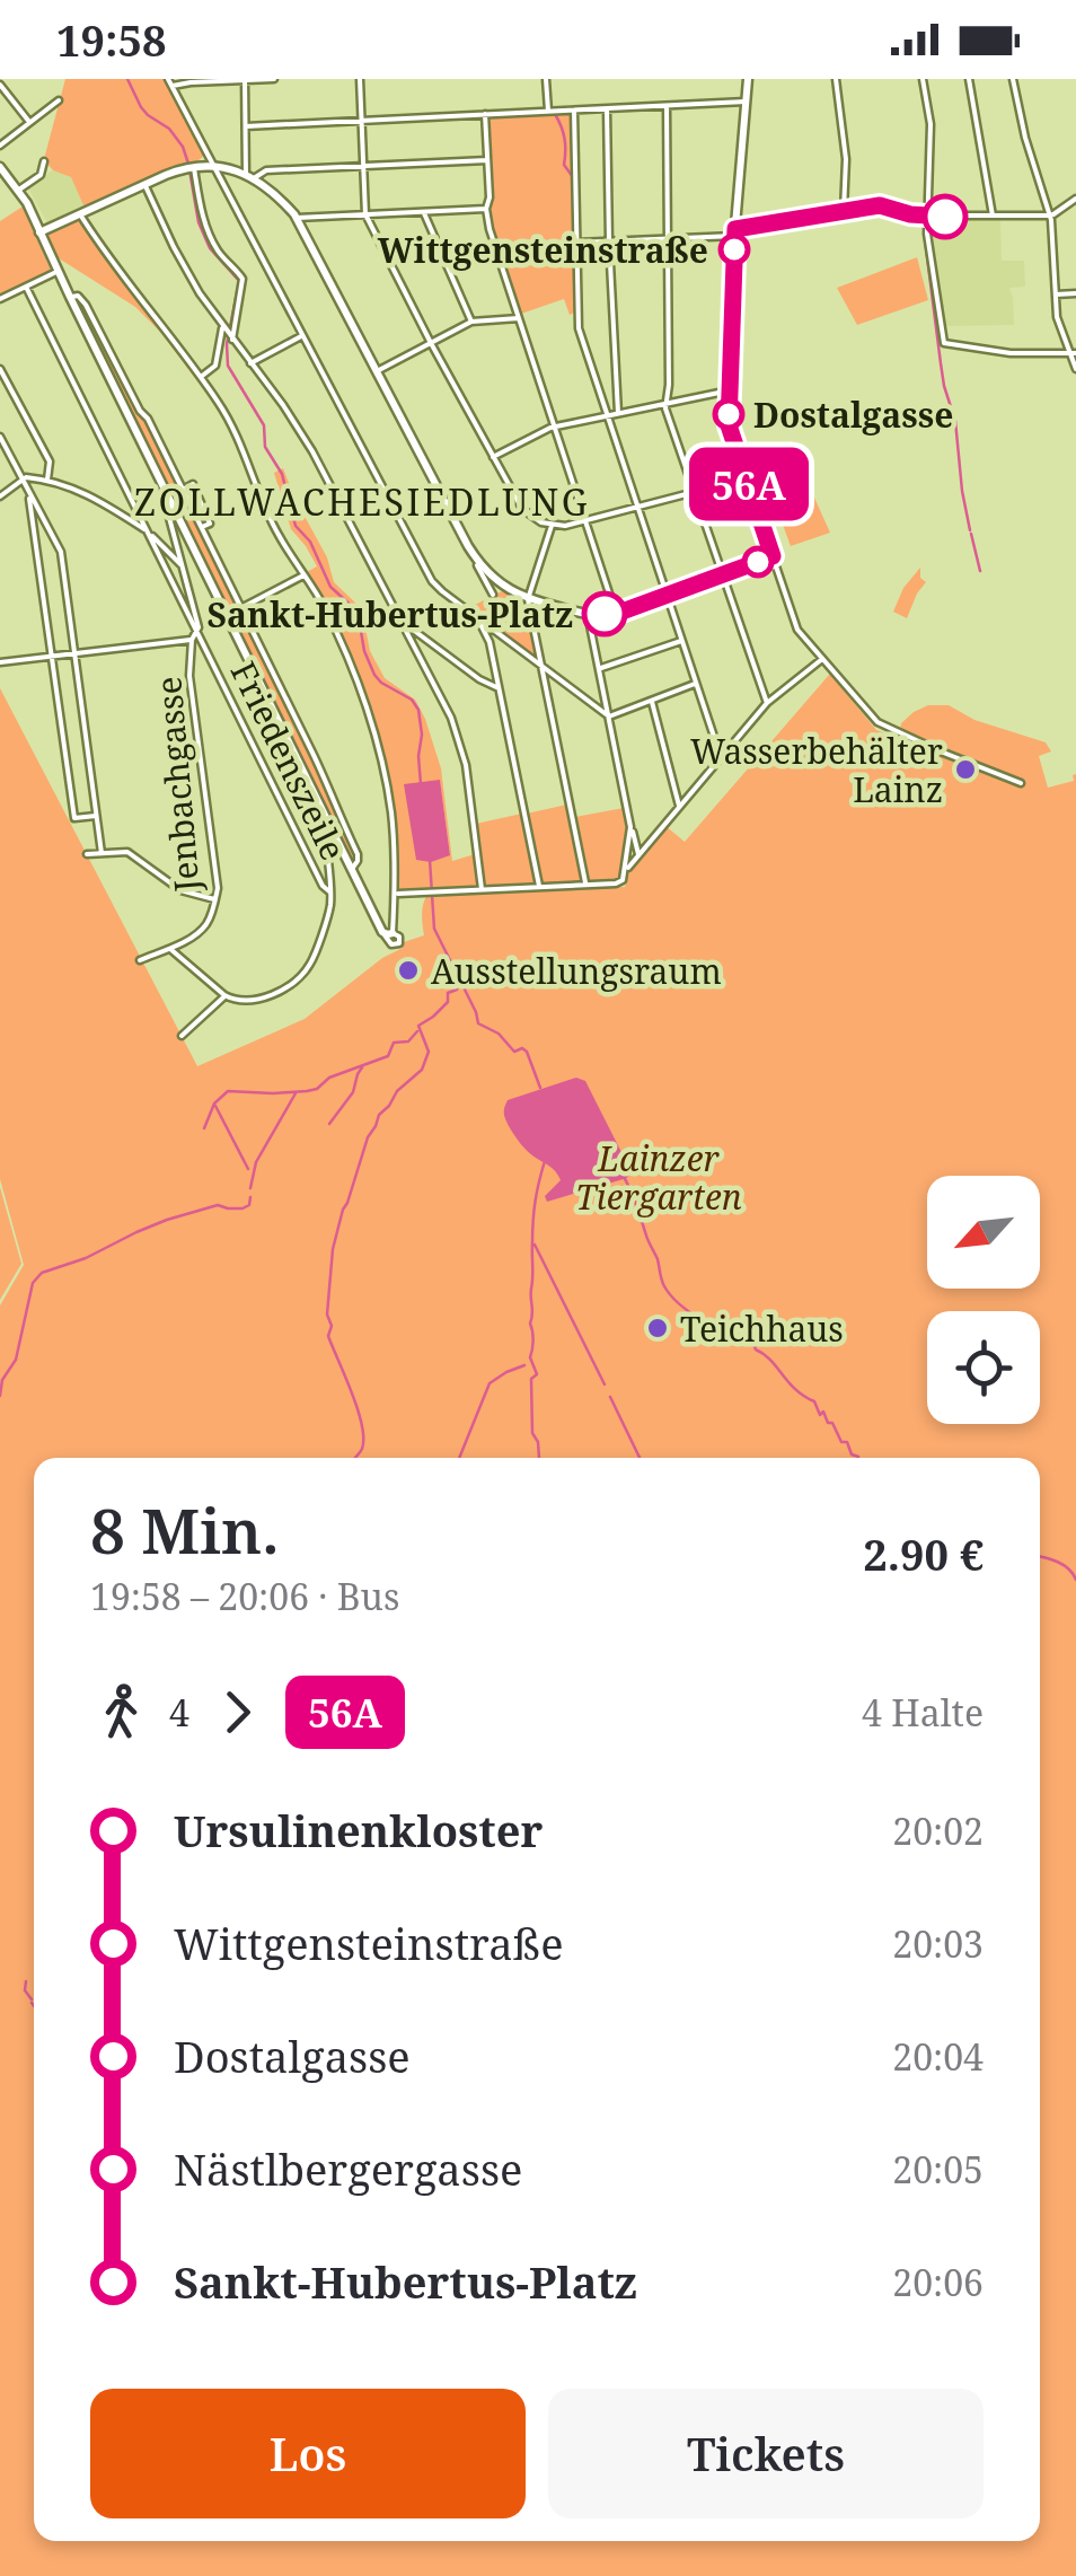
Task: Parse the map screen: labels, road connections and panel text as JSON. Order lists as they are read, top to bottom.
{
  "streets": {
    "street": ["Friedenszeile", "Jenbachgasse"]
  },
  "crossings": [
    ["Friedenszeile", "Jenbachgasse"]
  ],
  "districts": ["ZOLLWACHESIEDLUNG"],
  "parks": ["Lainzer Tiergarten"],
  "places": [
    "Wittgensteinstraße",
    "Dostalgasse",
    "Sankt-Hubertus-Platz",
    "Wasserbehälter Lainz",
    "Ausstellungsraum",
    "Teichhaus"
  ],
  "lines": ["bus line 56A"],
  "north": "bottom left",
  "page": {
    "status": "19:58",
    "on_map": "56A",
    "heading": ["8 Min.", "19:58 – 20:06 · Bus", "2.90 €"],
    "legs": ["4", "56A", "4 Halte"],
    "list": [
      {
        "name": "Ursulinenkloster",
        "value": "20:02"
      },
      {
        "name": "Wittgensteinstraße",
        "value": "20:03"
      },
      {
        "name": "Dostalgasse",
        "value": "20:04"
      },
      {
        "name": "Nästlbergergasse",
        "value": "20:05"
      },
      {
        "name": "Sankt-Hubertus-Platz",
        "value": "20:06"
      }
    ],
    "buttons": ["Los", "Tickets"]
  }
}
